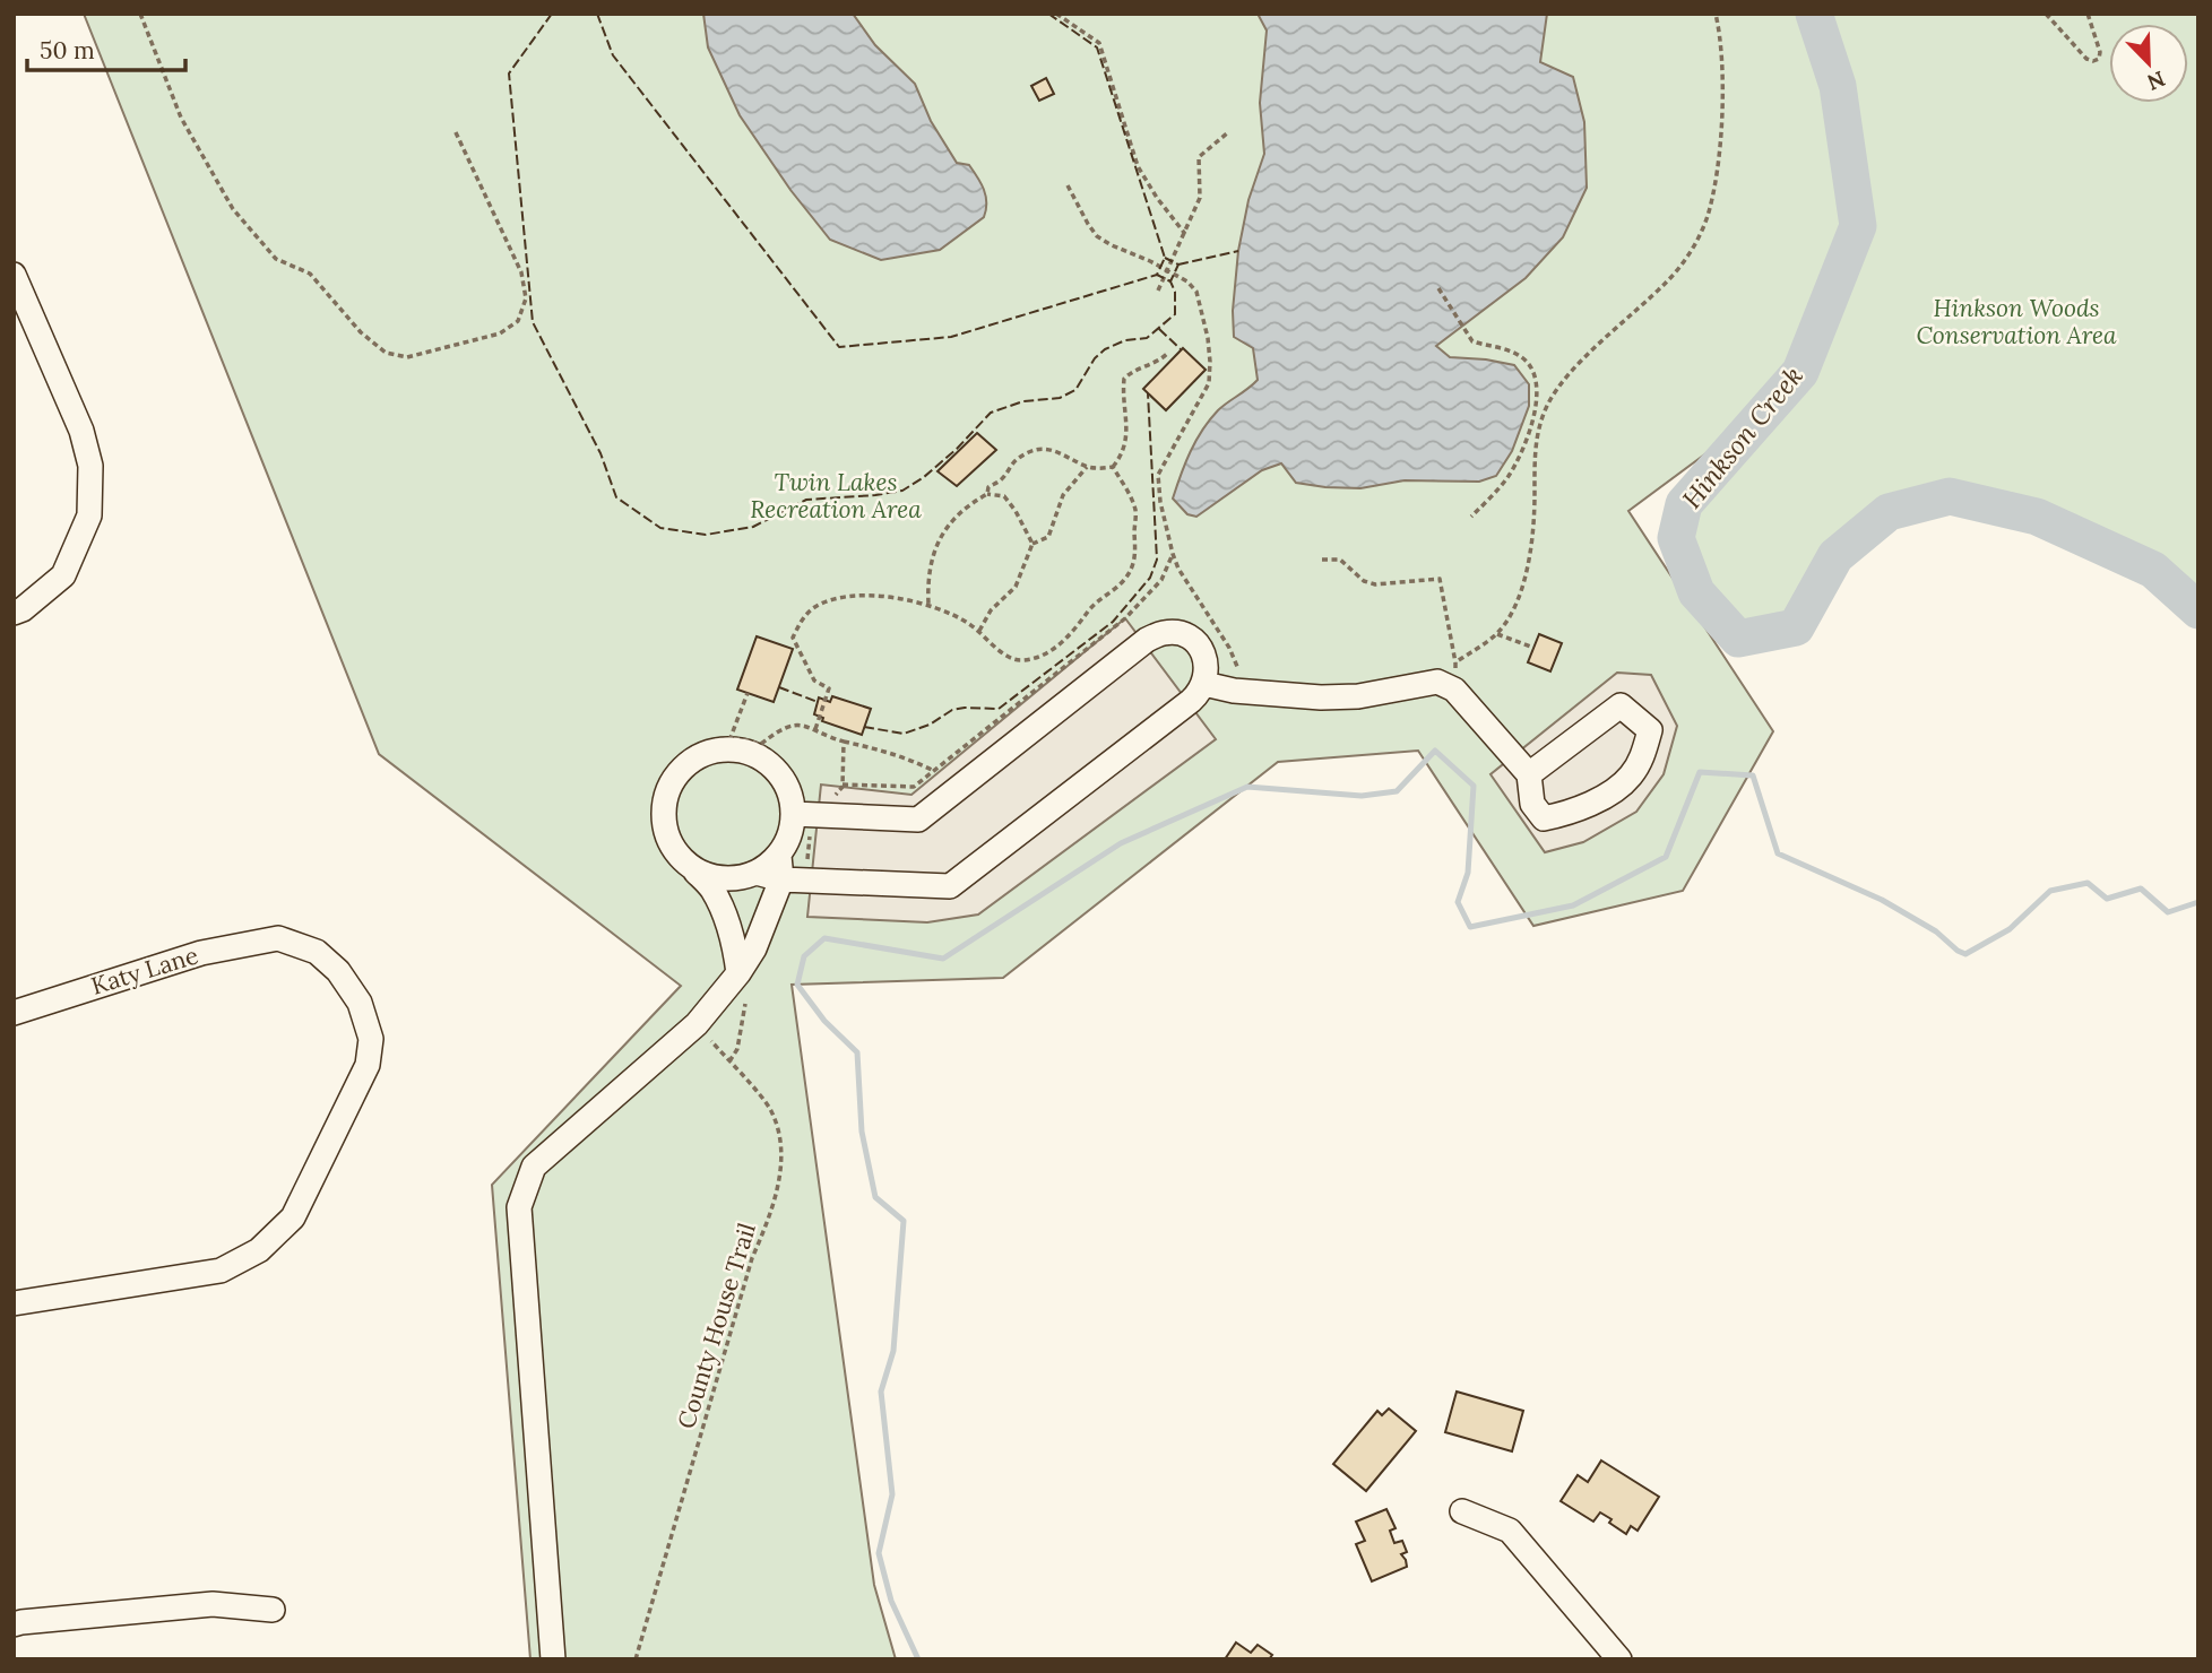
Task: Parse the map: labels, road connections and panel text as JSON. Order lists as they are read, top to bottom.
{
  "streets": {
    "street": ["Katy Lane"],
    "path": ["County House Trail"]
  },
  "water": ["Hinkson Creek"],
  "parks": ["Hinkson Woods Conservation Area", "Twin Lakes Recreation Area"],
  "scale_bar": "50 m",
  "north": "bottom right"
}
